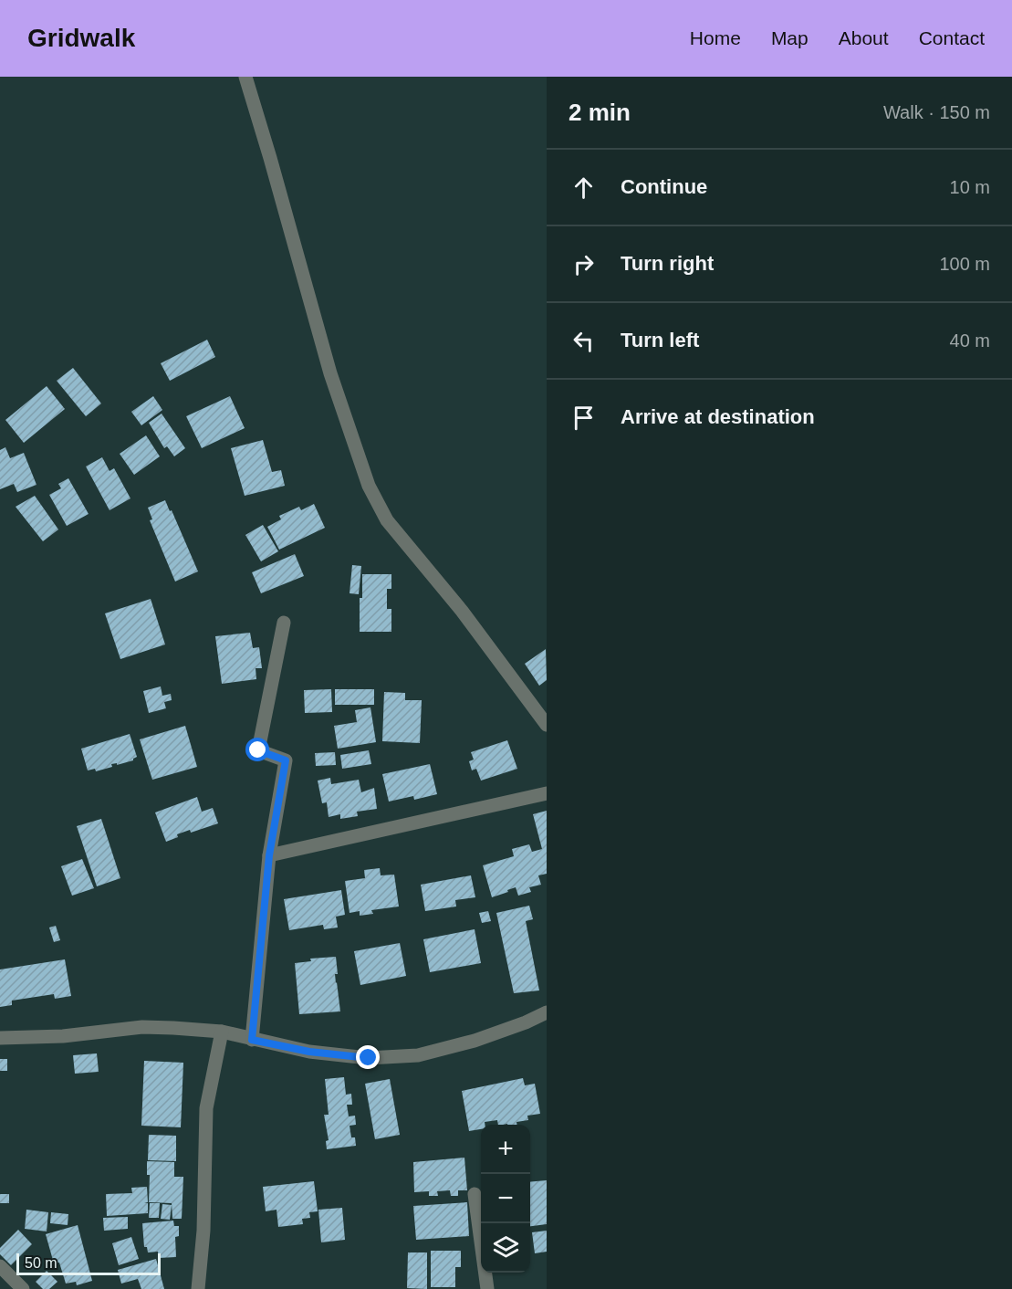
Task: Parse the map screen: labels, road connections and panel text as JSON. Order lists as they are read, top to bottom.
{
  "scale_bar": "50 m",
  "page": {
    "header": "Gridwalk",
    "nav": [
      "Home",
      "Map",
      "About",
      "Contact"
    ],
    "heading": ["2 min", "Walk · 150 m"],
    "list": [
      ["Continue", "10 m"],
      ["Turn right", "100 m"],
      ["Turn left", "40 m"],
      "Arrive at destination"
    ],
    "map_buttons": ["+", "−"],
    "scale": "50 m"
  }
}
